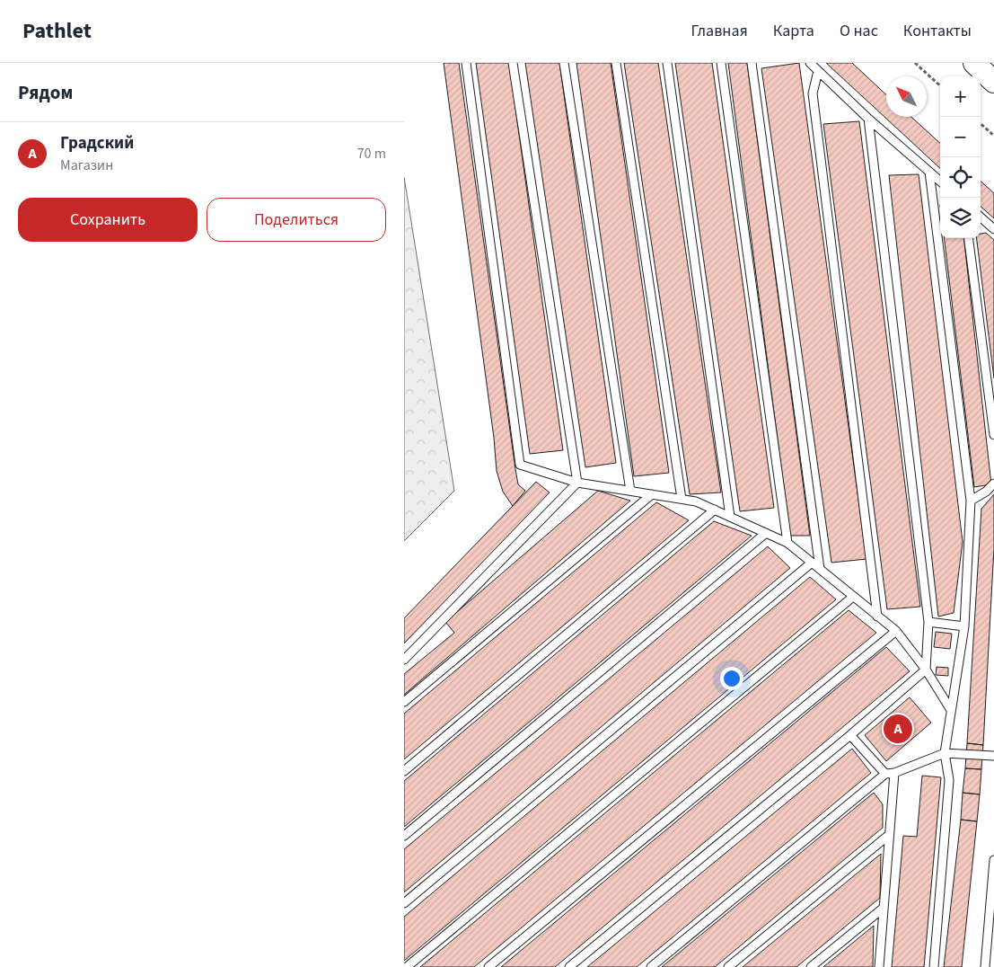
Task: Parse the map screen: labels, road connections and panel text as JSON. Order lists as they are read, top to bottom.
{
  "north": "top left",
  "page": {
    "header": "Pathlet",
    "nav": [
      "Главная",
      "Карта",
      "О нас",
      "Контакты"
    ],
    "heading": "Рядом",
    "map_buttons": ["+", "−"],
    "list": [
      {
        "mark": "A",
        "name": "Градский",
        "note": "Магазин",
        "value": "70 m"
      }
    ],
    "buttons": ["Сохранить", "Поделиться"],
    "pins": "A"
  }
}
